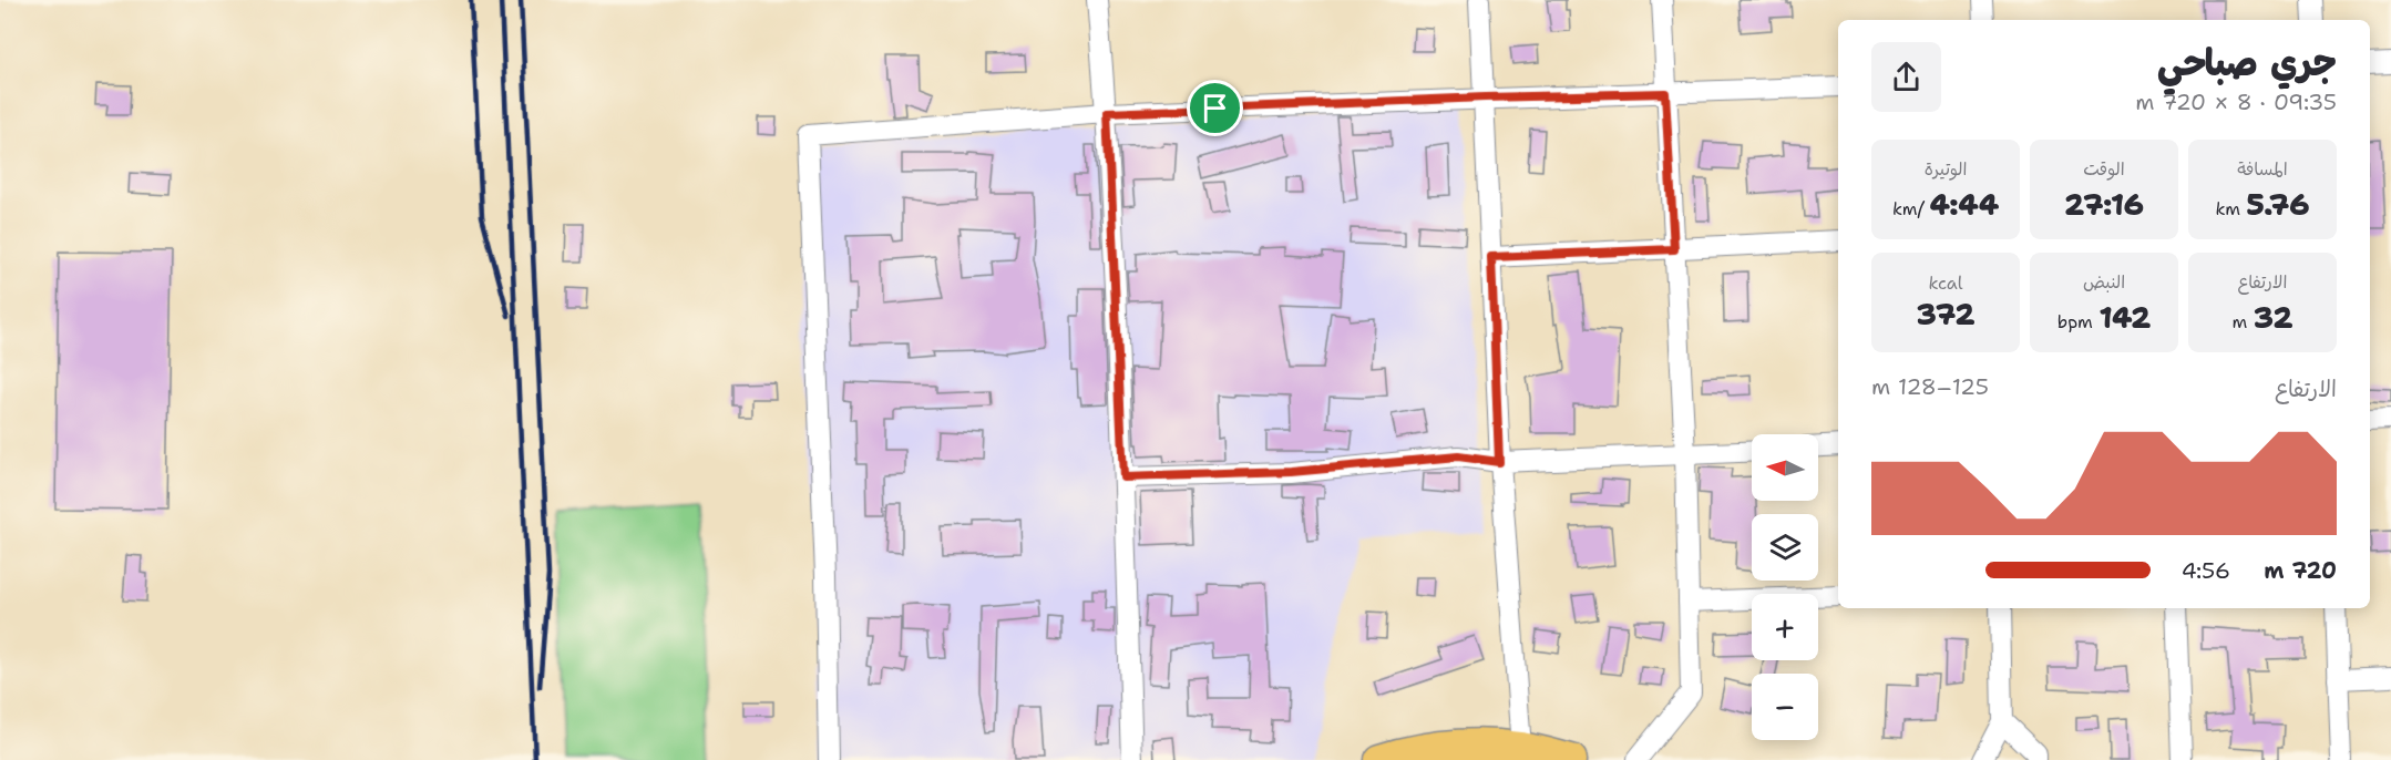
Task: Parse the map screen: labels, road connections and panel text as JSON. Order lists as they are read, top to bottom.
{
  "north": "left",
  "page": {
    "heading": ["جري صباحي", "09:35 · 8 × 720 m"],
    "stats": [
      ["المسافة", "5.76 km"],
      ["الوقت", "27:16"],
      ["الوتيرة", "4:44 /km"],
      ["الارتفاع", "32 m"],
      ["النبض", "142 bpm"],
      ["kcal", "372"]
    ],
    "chart": ["الارتفاع", "125–128 m"],
    "map_buttons": ["+", "−"],
    "list": [
      {
        "name": "720 m",
        "note": "4:56"
      }
    ]
  }
}
